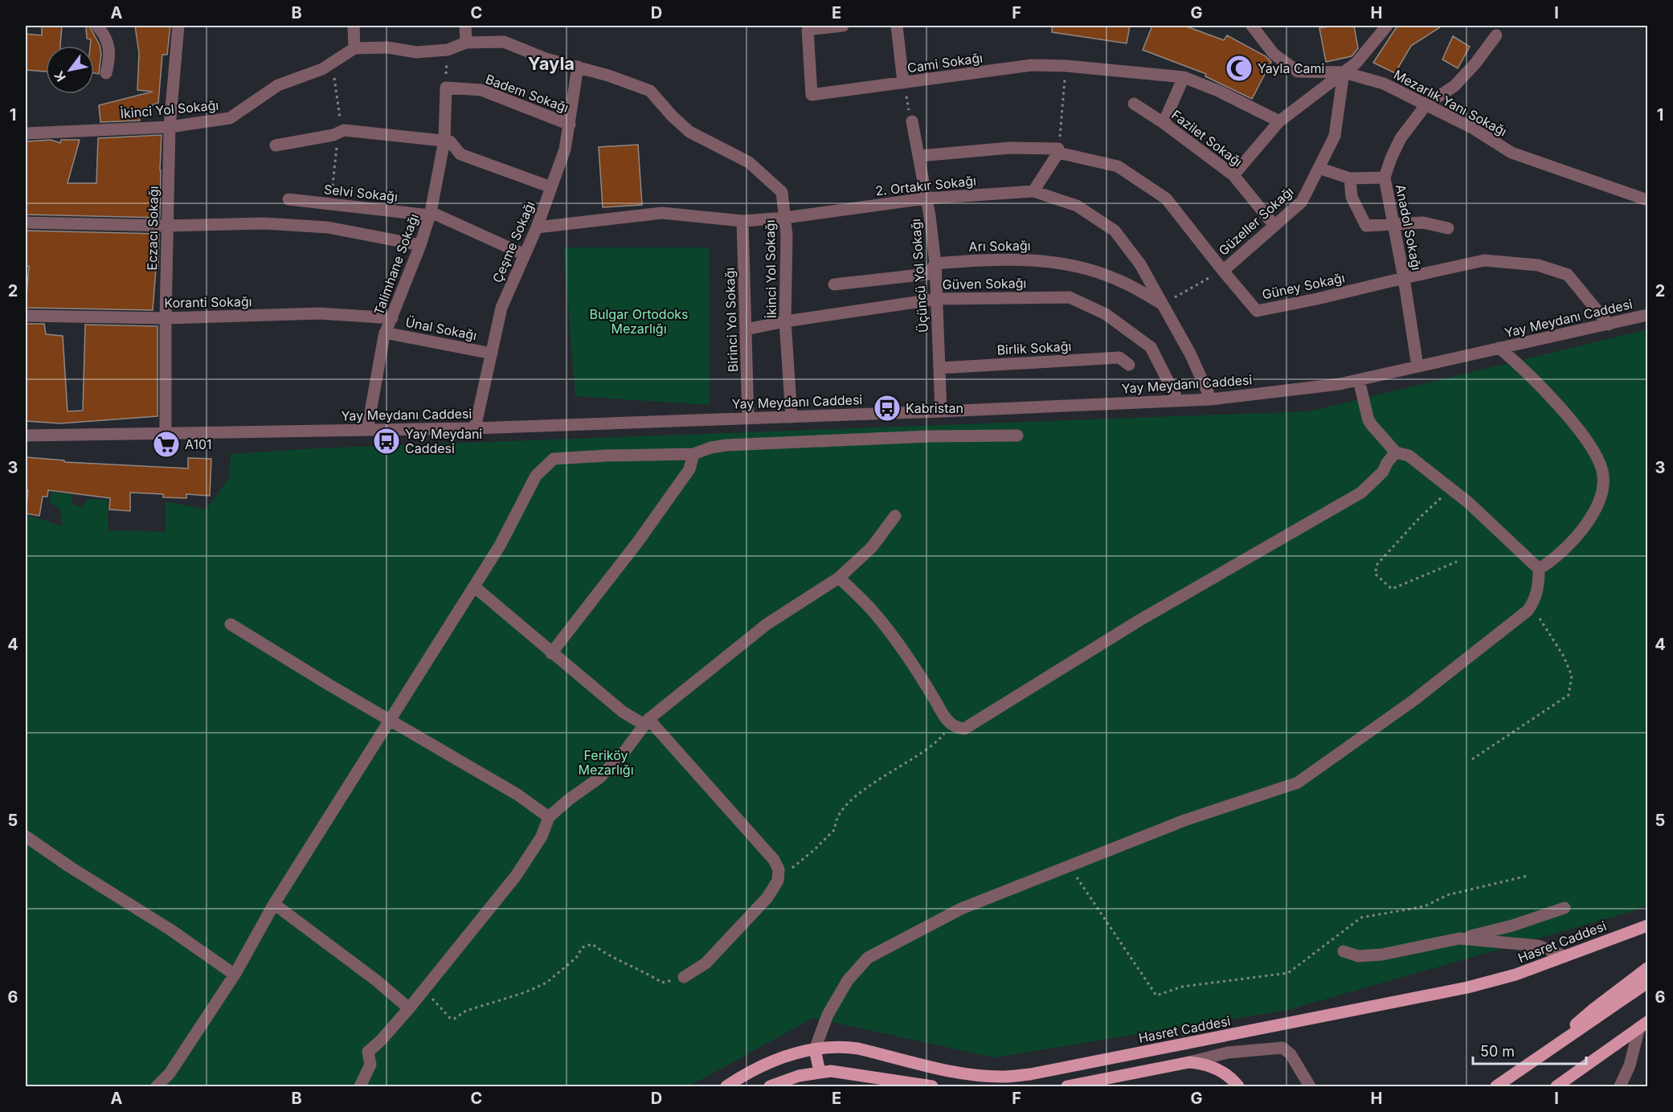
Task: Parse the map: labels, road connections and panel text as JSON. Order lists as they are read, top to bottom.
{
  "streets": {
    "main road": ["Hasret Caddesi"],
    "street": [
      "Cami Sokağı",
      "Badem Sokağı",
      "Mezarlık Yanı Sokağı",
      "İkinci Yol Sokağı",
      "Fazilet Sokağı",
      "2. Ortakır Sokağı",
      "Selvi Sokağı",
      "Güzeller Sokağı",
      "Anadol Sokağı",
      "Eczacı Sokağı",
      "Çeşme Sokağı",
      "Arı Sokağı",
      "Talimhane Sokağı",
      "Üçüncü Yol Sokağı",
      "Güven Sokağı",
      "Güney Sokağı",
      "Koranti Sokağı",
      "Yay Meydanı Caddesi",
      "Birinci Yol Sokağı",
      "Ünal Sokağı",
      "Birlik Sokağı"
    ]
  },
  "crossings": [
    ["Badem Sokağı", "Çeşme Sokağı"],
    ["Badem Sokağı", "Talimhane Sokağı"],
    ["Mezarlık Yanı Sokağı", "Güzeller Sokağı"],
    ["Mezarlık Yanı Sokağı", "Anadol Sokağı"],
    ["İkinci Yol Sokağı", "2. Ortakır Sokağı"],
    ["İkinci Yol Sokağı", "Eczacı Sokağı"],
    ["İkinci Yol Sokağı", "Çeşme Sokağı"],
    ["İkinci Yol Sokağı", "Güven Sokağı"],
    ["İkinci Yol Sokağı", "Yay Meydanı Caddesi"],
    ["Fazilet Sokağı", "Güzeller Sokağı"],
    ["2. Ortakır Sokağı", "Güzeller Sokağı"],
    ["2. Ortakır Sokağı", "Çeşme Sokağı"],
    ["2. Ortakır Sokağı", "Arı Sokağı"],
    ["2. Ortakır Sokağı", "Üçüncü Yol Sokağı"],
    ["2. Ortakır Sokağı", "Güney Sokağı"],
    ["2. Ortakır Sokağı", "Yay Meydanı Caddesi"],
    ["2. Ortakır Sokağı", "Birinci Yol Sokağı"],
    ["Selvi Sokağı", "Çeşme Sokağı"],
    ["Selvi Sokağı", "Talimhane Sokağı"],
    ["Güzeller Sokağı", "Arı Sokağı"],
    ["Güzeller Sokağı", "Güney Sokağı"],
    ["Anadol Sokağı", "Güney Sokağı"],
    ["Anadol Sokağı", "Yay Meydanı Caddesi"],
    ["Eczacı Sokağı", "Koranti Sokağı"],
    ["Eczacı Sokağı", "Yay Meydanı Caddesi"],
    ["Çeşme Sokağı", "Yay Meydanı Caddesi"],
    ["Çeşme Sokağı", "Ünal Sokağı"],
    ["Arı Sokağı", "Üçüncü Yol Sokağı"],
    ["Talimhane Sokağı", "Koranti Sokağı"],
    ["Talimhane Sokağı", "Yay Meydanı Caddesi"],
    ["Talimhane Sokağı", "Ünal Sokağı"],
    ["Üçüncü Yol Sokağı", "Güven Sokağı"],
    ["Üçüncü Yol Sokağı", "Yay Meydanı Caddesi"],
    ["Üçüncü Yol Sokağı", "Birlik Sokağı"],
    ["Güven Sokağı", "Yay Meydanı Caddesi"],
    ["Güven Sokağı", "Birinci Yol Sokağı"],
    ["Güney Sokağı", "Yay Meydanı Caddesi"],
    ["Yay Meydanı Caddesi", "Birinci Yol Sokağı"]
  ],
  "districts": ["Yayla"],
  "parks": ["Bulgar Ortodoks Mezarlığı", "Feriköy Mezarlığı"],
  "places": {
    "mosque": ["Yayla Cami"],
    "bus stop": ["Kabristan", "Yay Meydani Caddesi"],
    "supermarket": ["A101"]
  },
  "scale_bar": "50 m",
  "north": "bottom left",
  "grid": {
    "columns": [
      "A",
      "B",
      "C",
      "D",
      "E",
      "F",
      "G",
      "H",
      "I"
    ],
    "rows": [
      "1",
      "2",
      "3",
      "4",
      "5",
      "6"
    ]
  }
}
